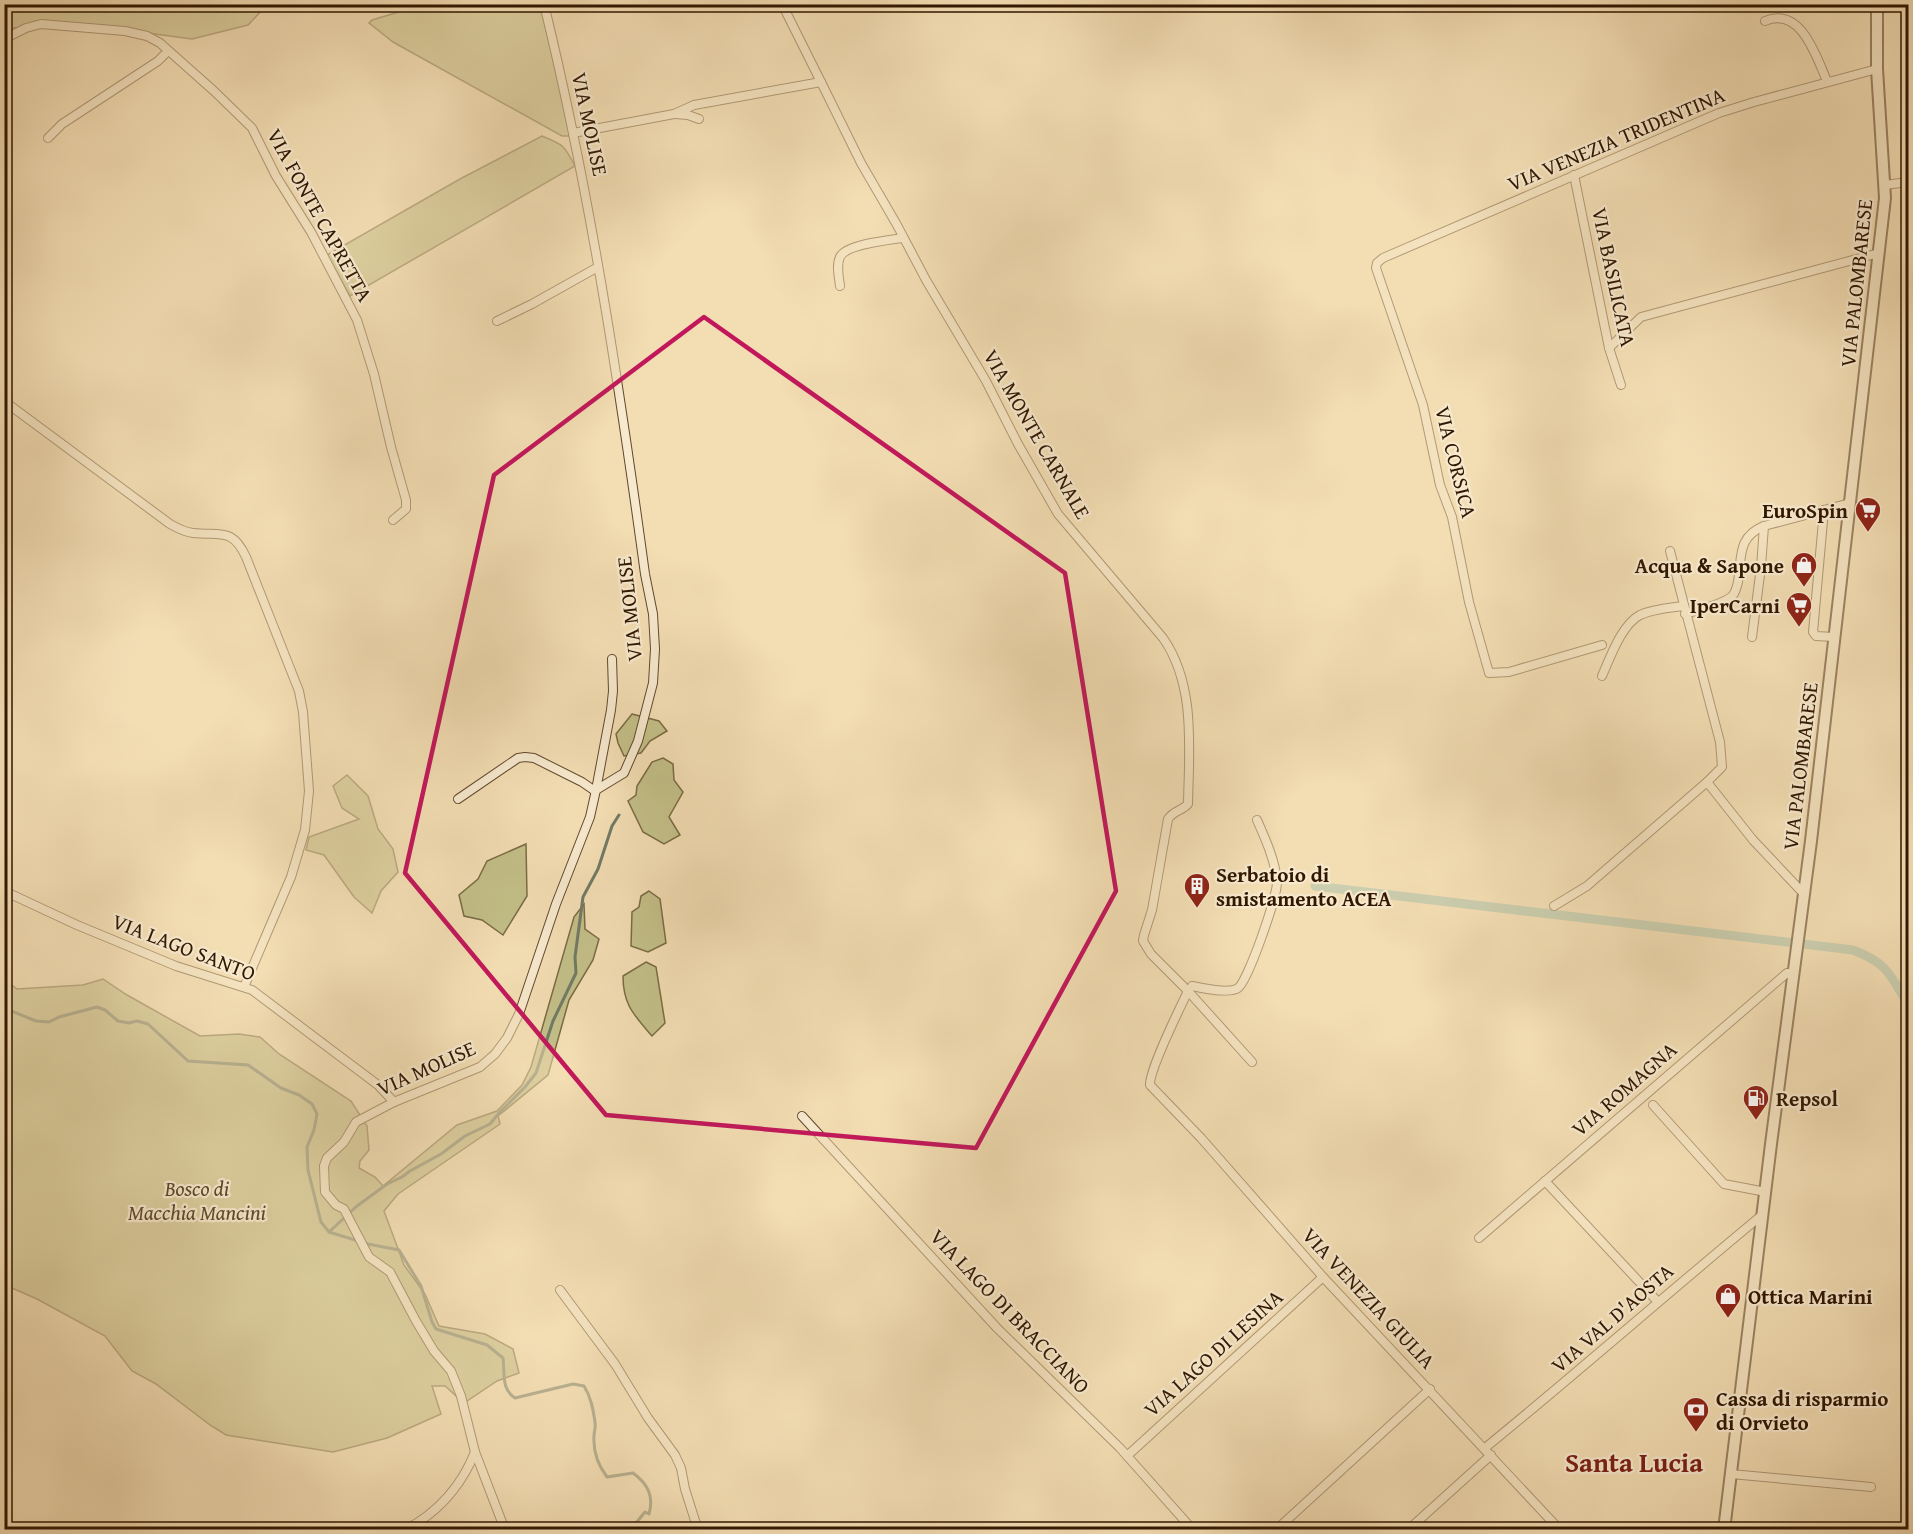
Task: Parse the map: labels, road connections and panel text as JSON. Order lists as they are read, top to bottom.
{
  "streets": {
    "main road": ["VIA PALOMBARESE"],
    "street": [
      "VIA MOLISE",
      "VIA VENEZIA TRIDENTINA",
      "VIA FONTE CAPRETTA",
      "VIA BASILICATA",
      "VIA MONTE CARNALE",
      "VIA CORSICA",
      "VIA LAGO SANTO",
      "VIA ROMAGNA",
      "VIA VENEZIA GIULIA",
      "VIA LAGO DI BRACCIANO",
      "VIA VAL D'AOSTA",
      "VIA LAGO DI LESINA"
    ]
  },
  "crossings": [
    ["VIA MOLISE", "VIA LAGO SANTO"],
    ["VIA VENEZIA TRIDENTINA", "VIA BASILICATA"],
    ["VIA VENEZIA TRIDENTINA", "VIA PALOMBARESE"],
    ["VIA VENEZIA TRIDENTINA", "VIA CORSICA"],
    ["VIA PALOMBARESE", "VIA ROMAGNA"],
    ["VIA PALOMBARESE", "VIA VAL D'AOSTA"],
    ["VIA MONTE CARNALE", "VIA VENEZIA GIULIA"],
    ["VIA VENEZIA GIULIA", "VIA VAL D'AOSTA"],
    ["VIA VENEZIA GIULIA", "VIA LAGO DI LESINA"],
    ["VIA LAGO DI BRACCIANO", "VIA LAGO DI LESINA"]
  ],
  "districts": ["Santa Lucia"],
  "parks": ["Bosco di Macchia Mancini"],
  "places": {
    "supermarket": ["EuroSpin", "IperCarni"],
    "shop": ["Acqua & Sapone", "Ottica Marini"],
    "building": ["Serbatoio di smistamento ACEA"],
    "fuel station": ["Repsol"],
    "bank": ["Cassa di risparmio di Orvieto"]
  }
}
